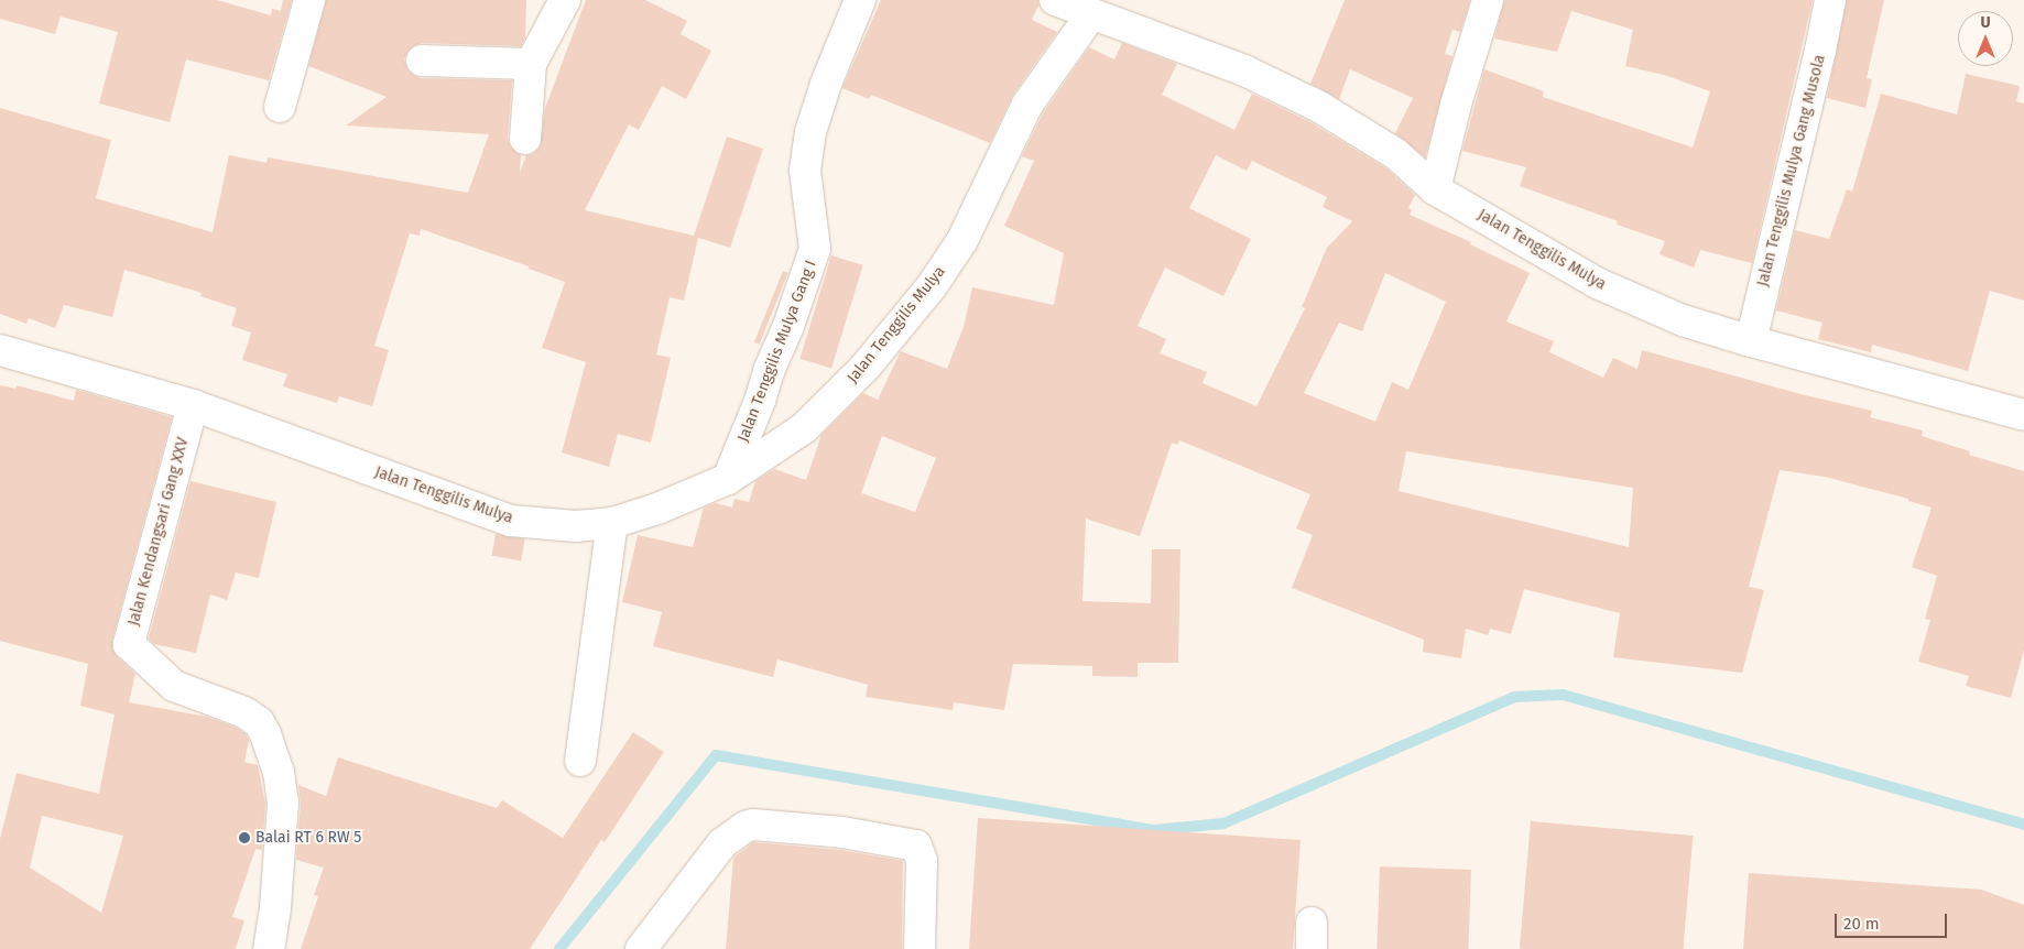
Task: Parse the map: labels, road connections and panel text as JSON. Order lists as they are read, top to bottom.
{
  "streets": {
    "street": [
      "Jalan Tenggilis Mulya Gang Musola",
      "Jalan Tenggilis Mulya",
      "Jalan Tenggilis Mulya Gang I",
      "Jalan Kendangsari Gang XXV"
    ]
  },
  "crossings": [
    ["Jalan Tenggilis Mulya Gang Musola", "Jalan Tenggilis Mulya"],
    ["Jalan Tenggilis Mulya", "Jalan Tenggilis Mulya Gang I"],
    ["Jalan Tenggilis Mulya", "Jalan Kendangsari Gang XXV"]
  ],
  "places": ["Balai RT 6 RW 5"],
  "scale_bar": "20 m",
  "north": "top"
}
